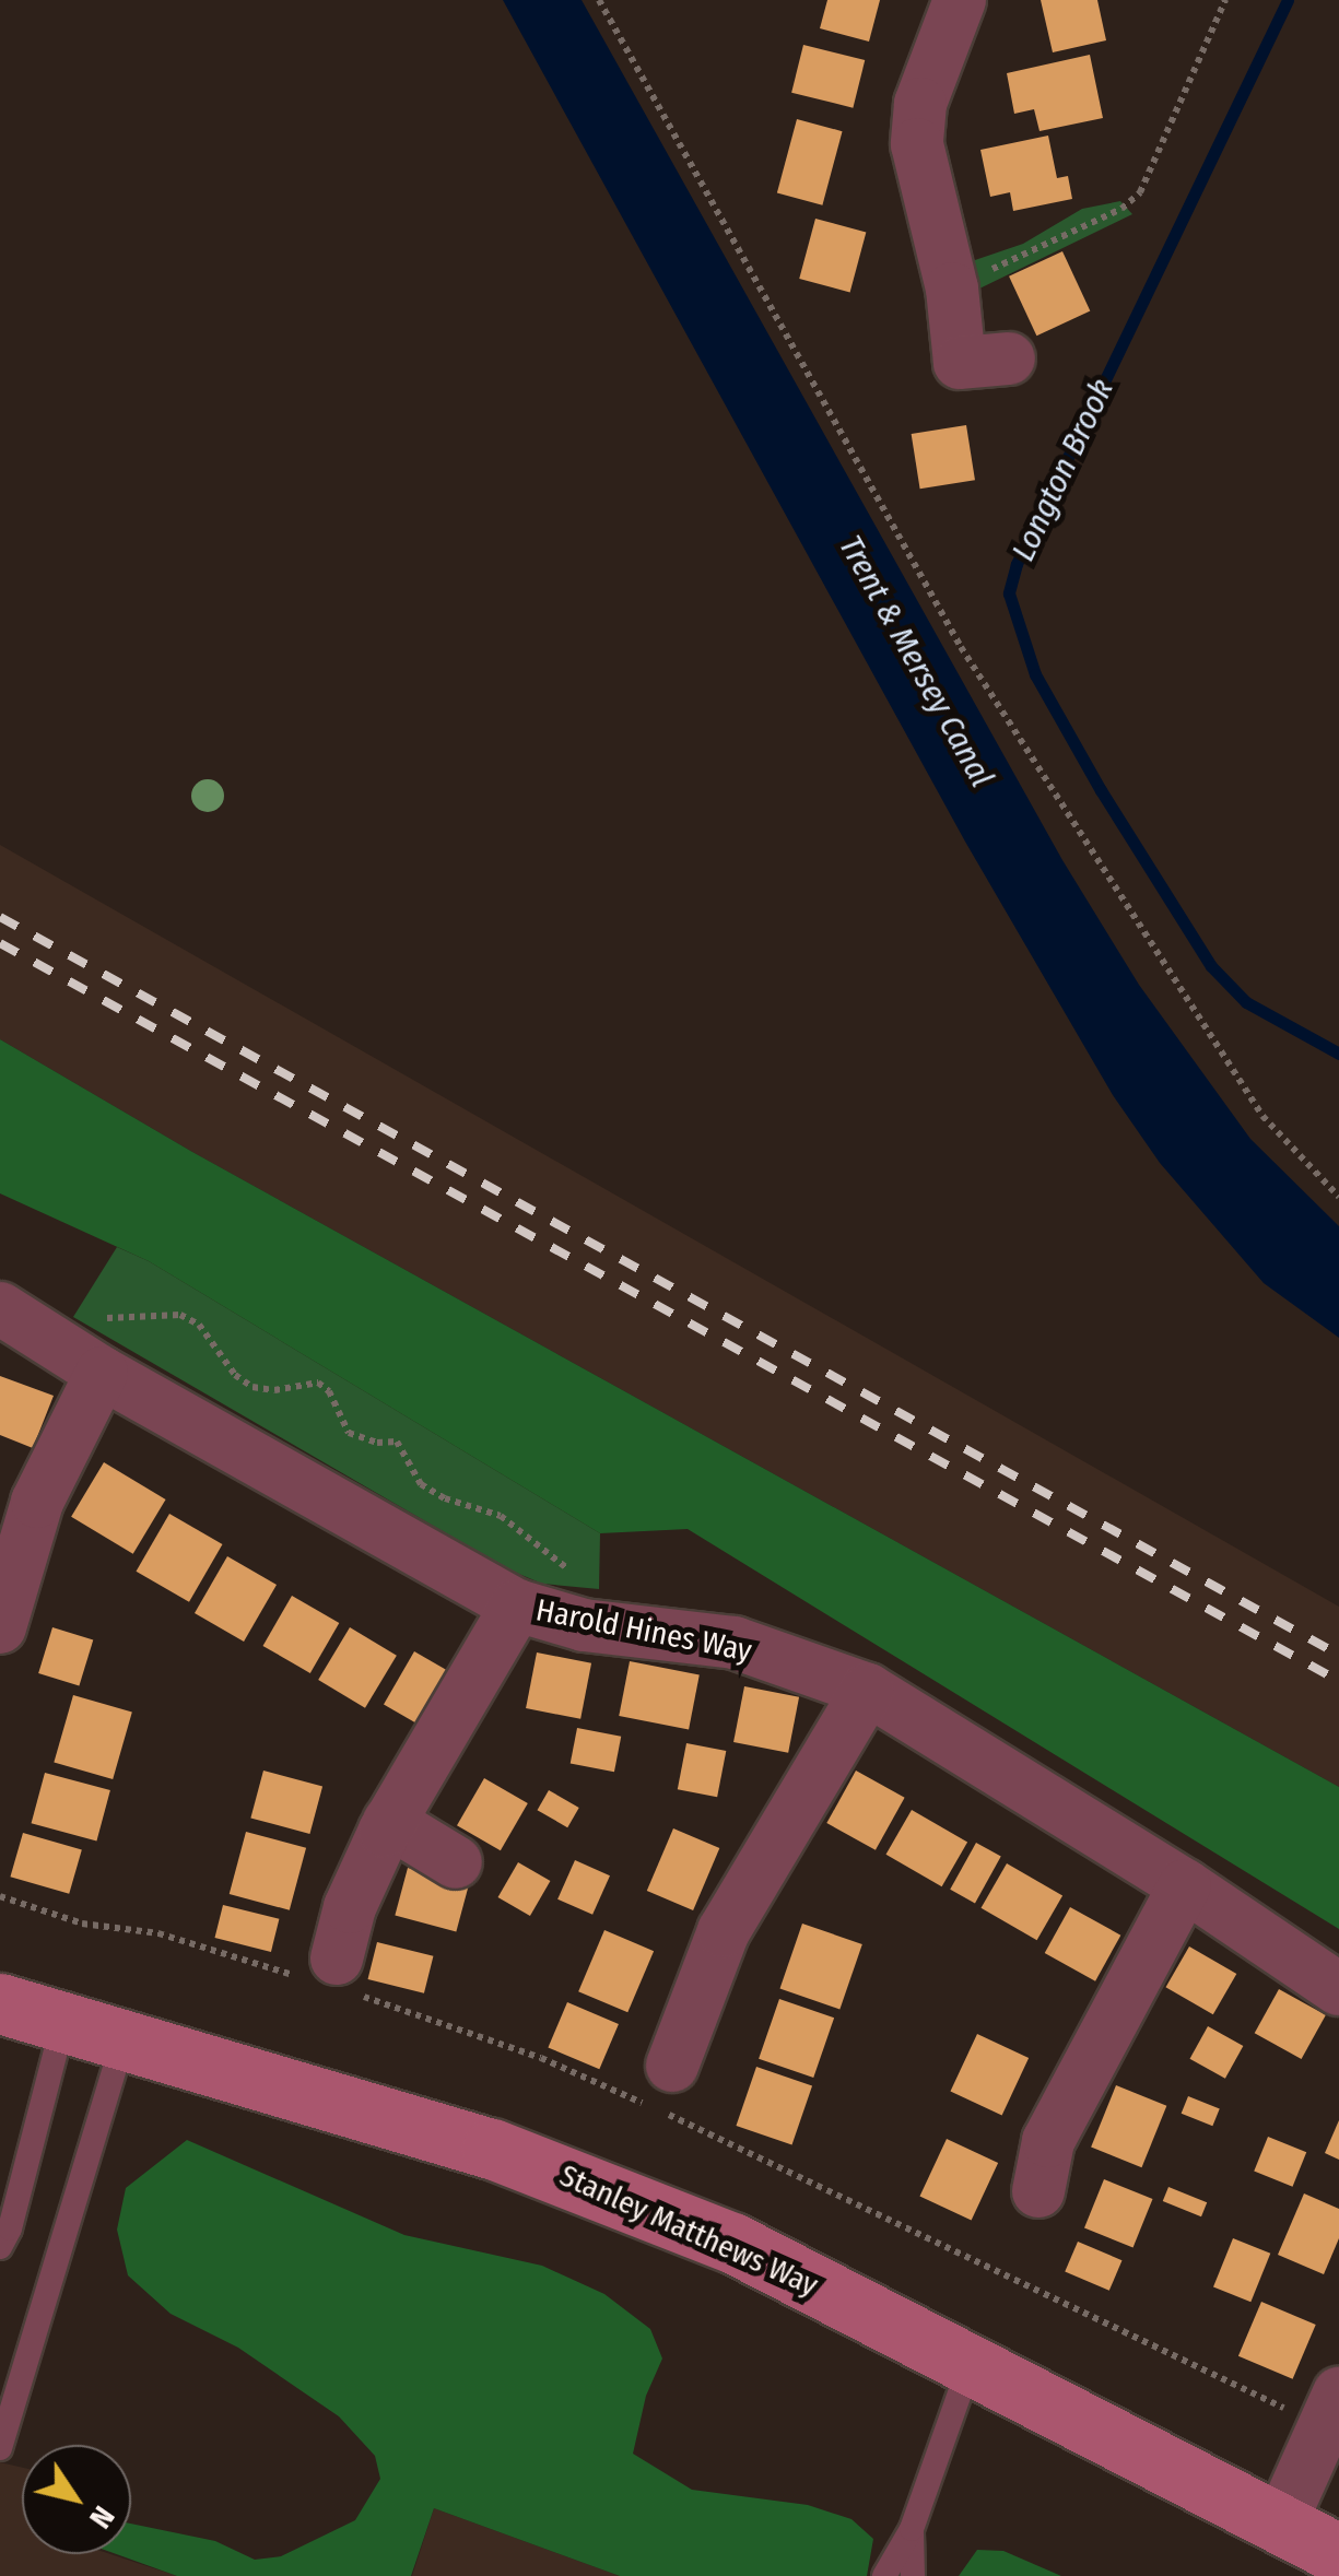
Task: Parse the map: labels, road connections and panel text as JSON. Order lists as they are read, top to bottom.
{
  "streets": {
    "main road": ["Stanley Matthews Way"],
    "street": ["Harold Hines Way"]
  },
  "water": ["Longton Brook", "Trent & Mersey Canal"],
  "north": "bottom right"
}
